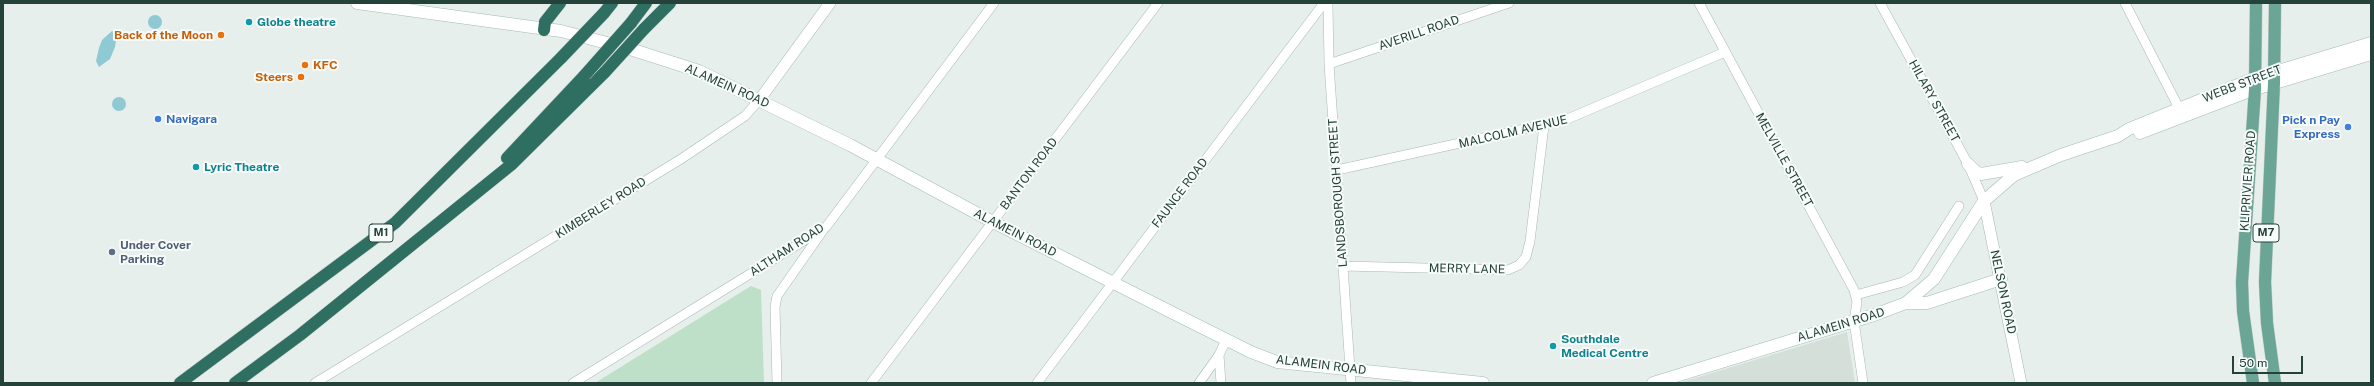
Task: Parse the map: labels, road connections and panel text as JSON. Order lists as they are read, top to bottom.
{
  "streets": {
    "highway": ["M1"],
    "main road": [
      "WEBB STREET",
      "ALAMEIN ROAD",
      "KLIPRIVIER ROAD",
      "M7"
    ],
    "street": [
      "AVERILL ROAD",
      "HILARY STREET",
      "MALCOLM AVENUE",
      "MELVILLE STREET",
      "BANTON ROAD",
      "FAUNCE ROAD",
      "LANDSBOROUGH STREET",
      "KIMBERLEY ROAD",
      "ALTHAM ROAD",
      "MERRY LANE",
      "NELSON ROAD"
    ]
  },
  "crossings": [
    ["AVERILL ROAD", "LANDSBOROUGH STREET"],
    ["WEBB STREET", "ALAMEIN ROAD"],
    ["WEBB STREET", "HILARY STREET"],
    ["WEBB STREET", "KLIPRIVIER ROAD"],
    ["WEBB STREET", "NELSON ROAD"],
    ["ALAMEIN ROAD", "HILARY STREET"],
    ["ALAMEIN ROAD", "BANTON ROAD"],
    ["ALAMEIN ROAD", "FAUNCE ROAD"],
    ["ALAMEIN ROAD", "LANDSBOROUGH STREET"],
    ["ALAMEIN ROAD", "KIMBERLEY ROAD"],
    ["ALAMEIN ROAD", "ALTHAM ROAD"],
    ["ALAMEIN ROAD", "NELSON ROAD"],
    ["HILARY STREET", "NELSON ROAD"],
    ["MALCOLM AVENUE", "MELVILLE STREET"],
    ["MALCOLM AVENUE", "LANDSBOROUGH STREET"],
    ["MALCOLM AVENUE", "MERRY LANE"],
    ["LANDSBOROUGH STREET", "MERRY LANE"]
  ],
  "places": [
    "Globe theatre",
    "Back of the Moon",
    "KFC",
    "Steers",
    "Navigara",
    "Pick n Pay Express",
    "Lyric Theatre",
    "Under Cover Parking",
    "Southdale Medical Centre"
  ],
  "scale_bar": "50 m"
}
